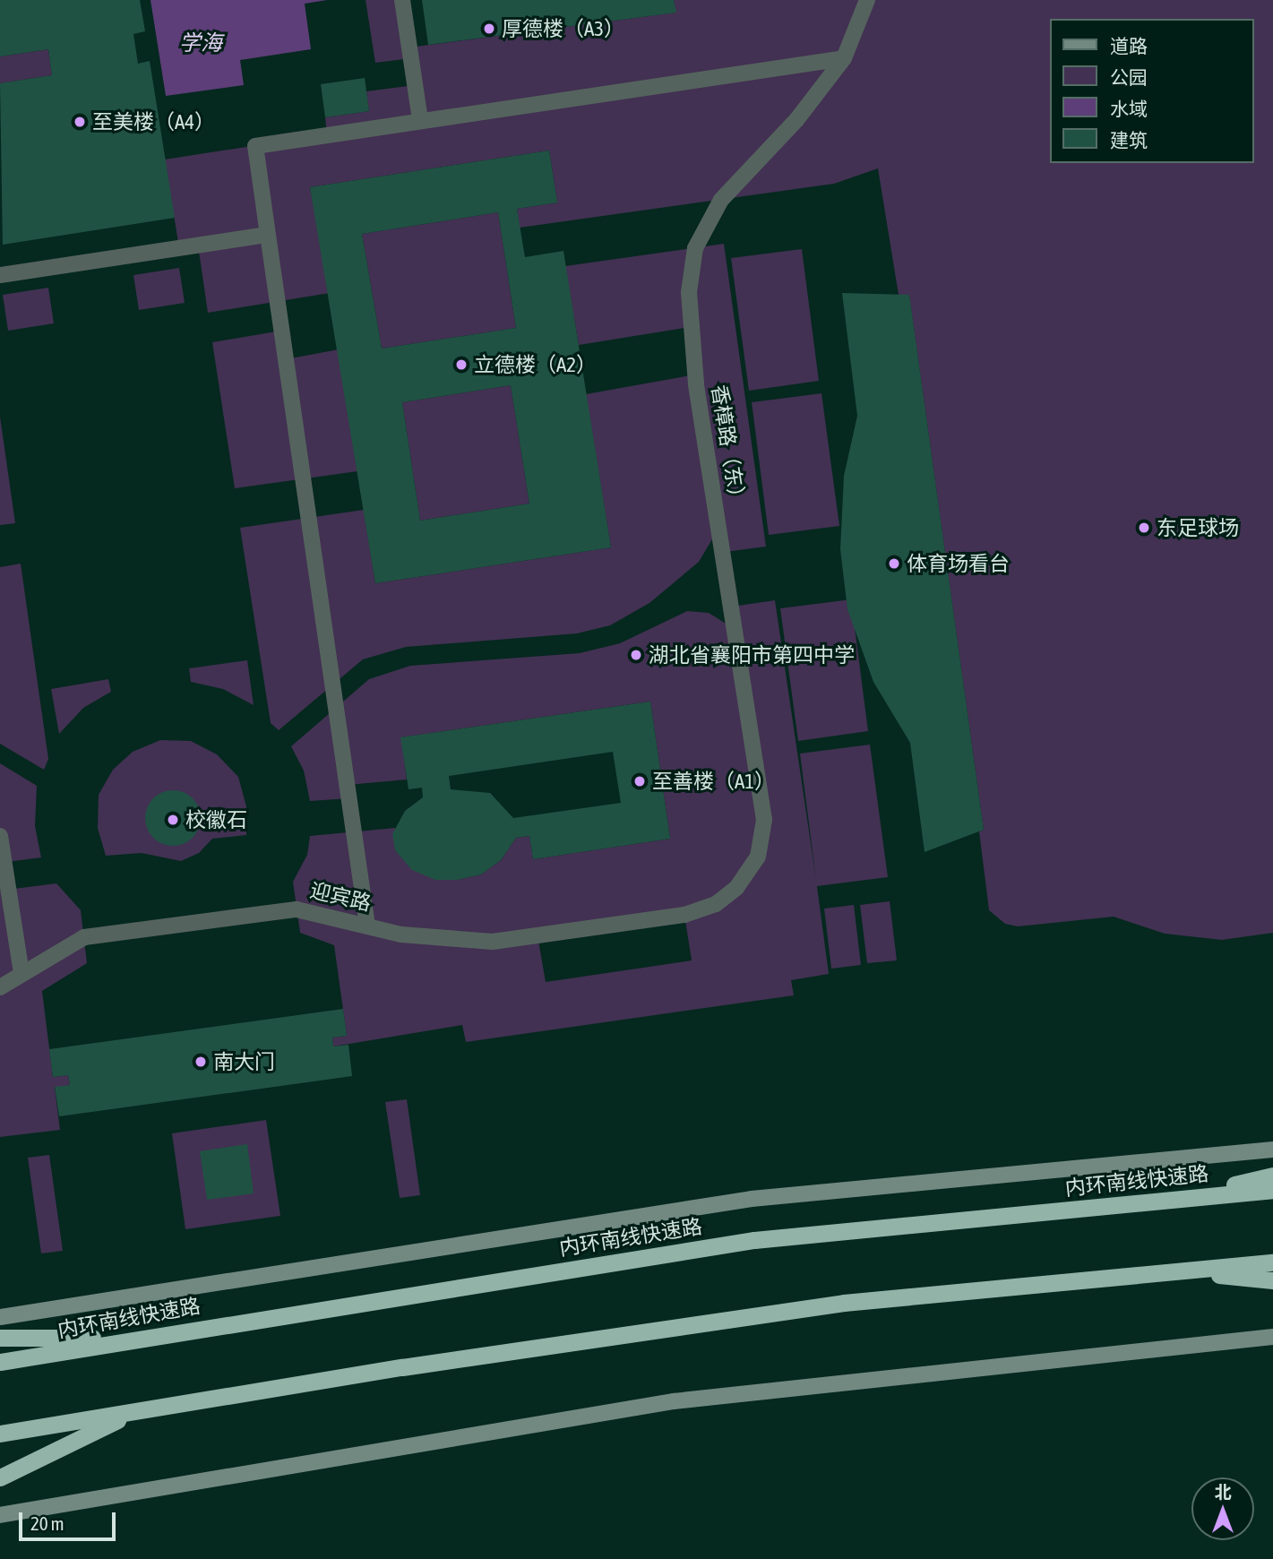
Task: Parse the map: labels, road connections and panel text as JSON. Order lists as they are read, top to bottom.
{
  "streets": {
    "highway": ["内环南线快速路"],
    "street": ["香樟路（东）", "迎宾路"]
  },
  "crossings": [
    ["香樟路（东）", "迎宾路"]
  ],
  "water": ["学海"],
  "places": [
    "厚德楼（A3）",
    "至美楼（A4）",
    "立德楼（A2）",
    "东足球场",
    "体育场看台",
    "湖北省襄阳市第四中学",
    "至善楼（A1）",
    "校徽石",
    "南大门"
  ],
  "legend": [
    "道路",
    "公园",
    "水域",
    "建筑"
  ],
  "scale_bar": "20 m",
  "north": "top"
}
